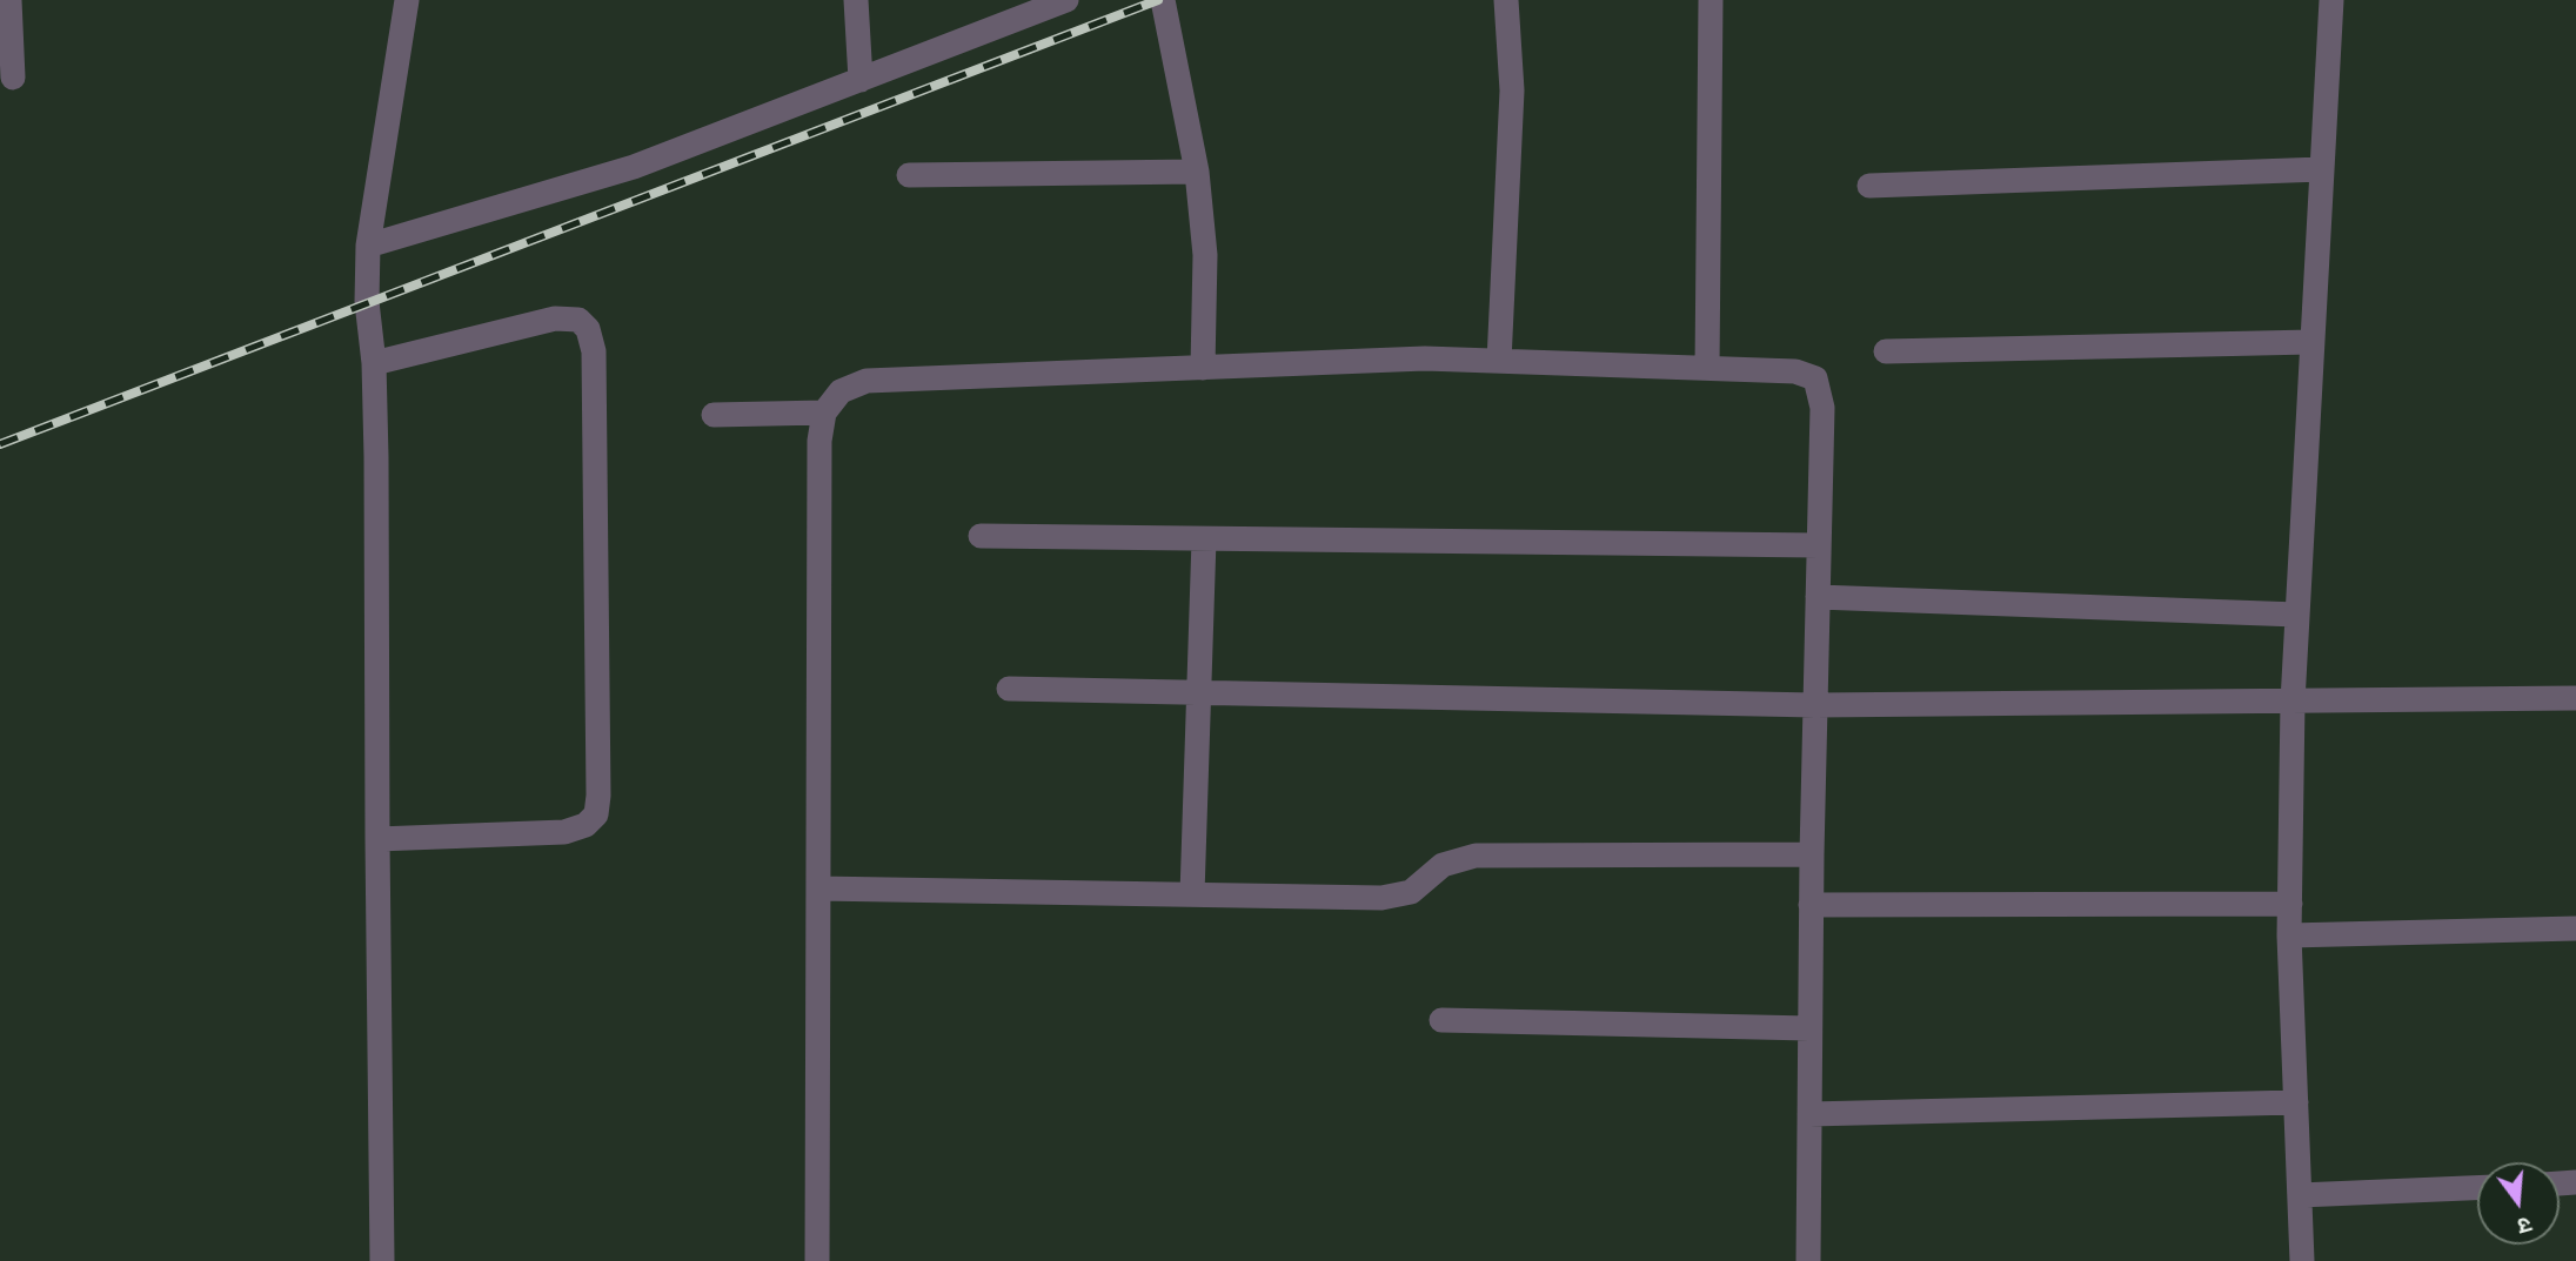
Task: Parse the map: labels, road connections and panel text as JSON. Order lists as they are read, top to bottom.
{
  "north": "bottom"
}
